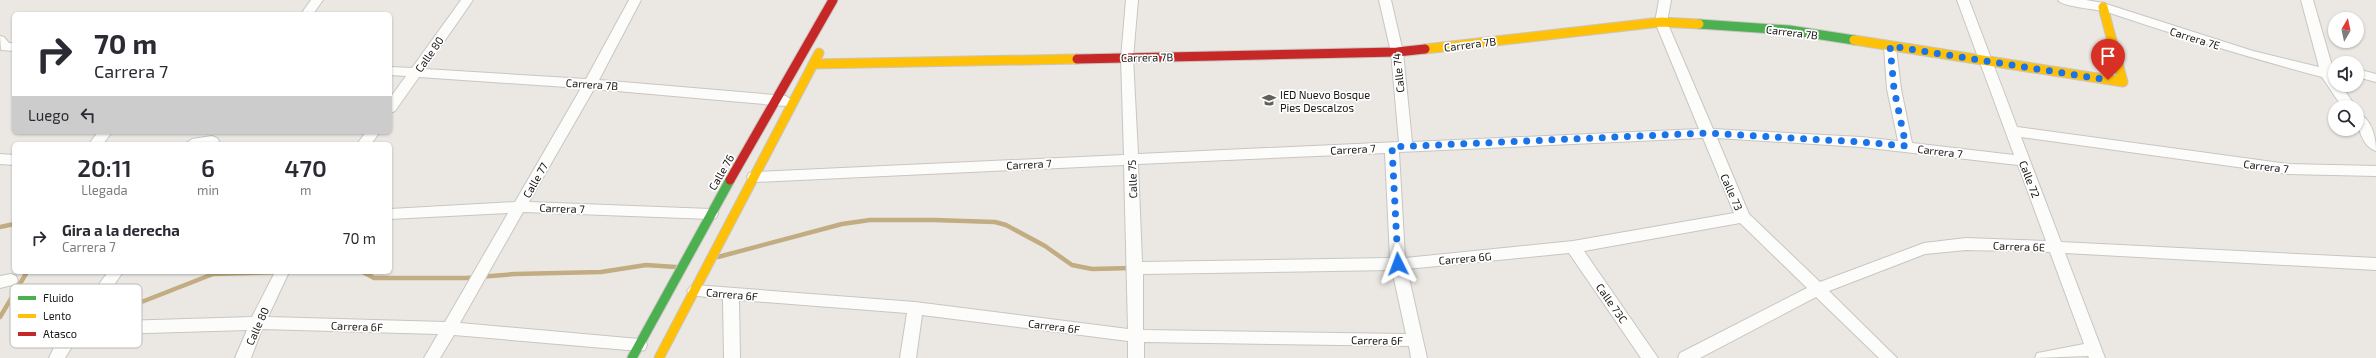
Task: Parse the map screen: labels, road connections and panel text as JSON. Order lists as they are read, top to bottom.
{
  "streets": {
    "street": [
      "Carrera 7B",
      "Carrera 7E",
      "Calle 80",
      "Calle 74",
      "Carrera 7",
      "Calle 76",
      "Calle 75",
      "Calle 72",
      "Calle 77",
      "Calle 73",
      "Carrera 6E",
      "Carrera 6G",
      "Carrera 6F",
      "Calle 73C"
    ]
  },
  "crossings": [
    ["Carrera 7B", "Carrera 7E"],
    ["Carrera 7B", "Calle 80"],
    ["Carrera 7B", "Calle 74"],
    ["Carrera 7B", "Calle 76"],
    ["Carrera 7B", "Calle 75"],
    ["Carrera 7B", "Calle 72"],
    ["Carrera 7B", "Calle 77"],
    ["Carrera 7B", "Calle 73"],
    ["Calle 80", "Carrera 6F"],
    ["Calle 74", "Carrera 7"],
    ["Calle 74", "Carrera 6G"],
    ["Calle 74", "Carrera 6F"],
    ["Carrera 7", "Calle 76"],
    ["Carrera 7", "Calle 75"],
    ["Carrera 7", "Calle 72"],
    ["Carrera 7", "Calle 77"],
    ["Carrera 7", "Calle 73"],
    ["Calle 76", "Carrera 6F"],
    ["Calle 75", "Carrera 6G"],
    ["Calle 75", "Carrera 6F"],
    ["Calle 72", "Carrera 6E"],
    ["Calle 77", "Carrera 6F"],
    ["Calle 73", "Carrera 6E"],
    ["Calle 73", "Carrera 6G"],
    ["Carrera 6G", "Calle 73C"]
  ],
  "places": {
    "school or university": ["IED Nuevo Bosque Pies Descalzos"]
  },
  "legend": ["Fluido", "Lento", "Atasco"],
  "north": "top",
  "page": {
    "turn": ["70 m", "Carrera 7"],
    "then": "Luego",
    "eta": [
      "20:11",
      "Llegada",
      "6",
      "min",
      "470",
      "m"
    ],
    "list": [
      {
        "name": "Gira a la derecha",
        "note": "Carrera 7",
        "value": "70 m"
      }
    ]
  }
}
